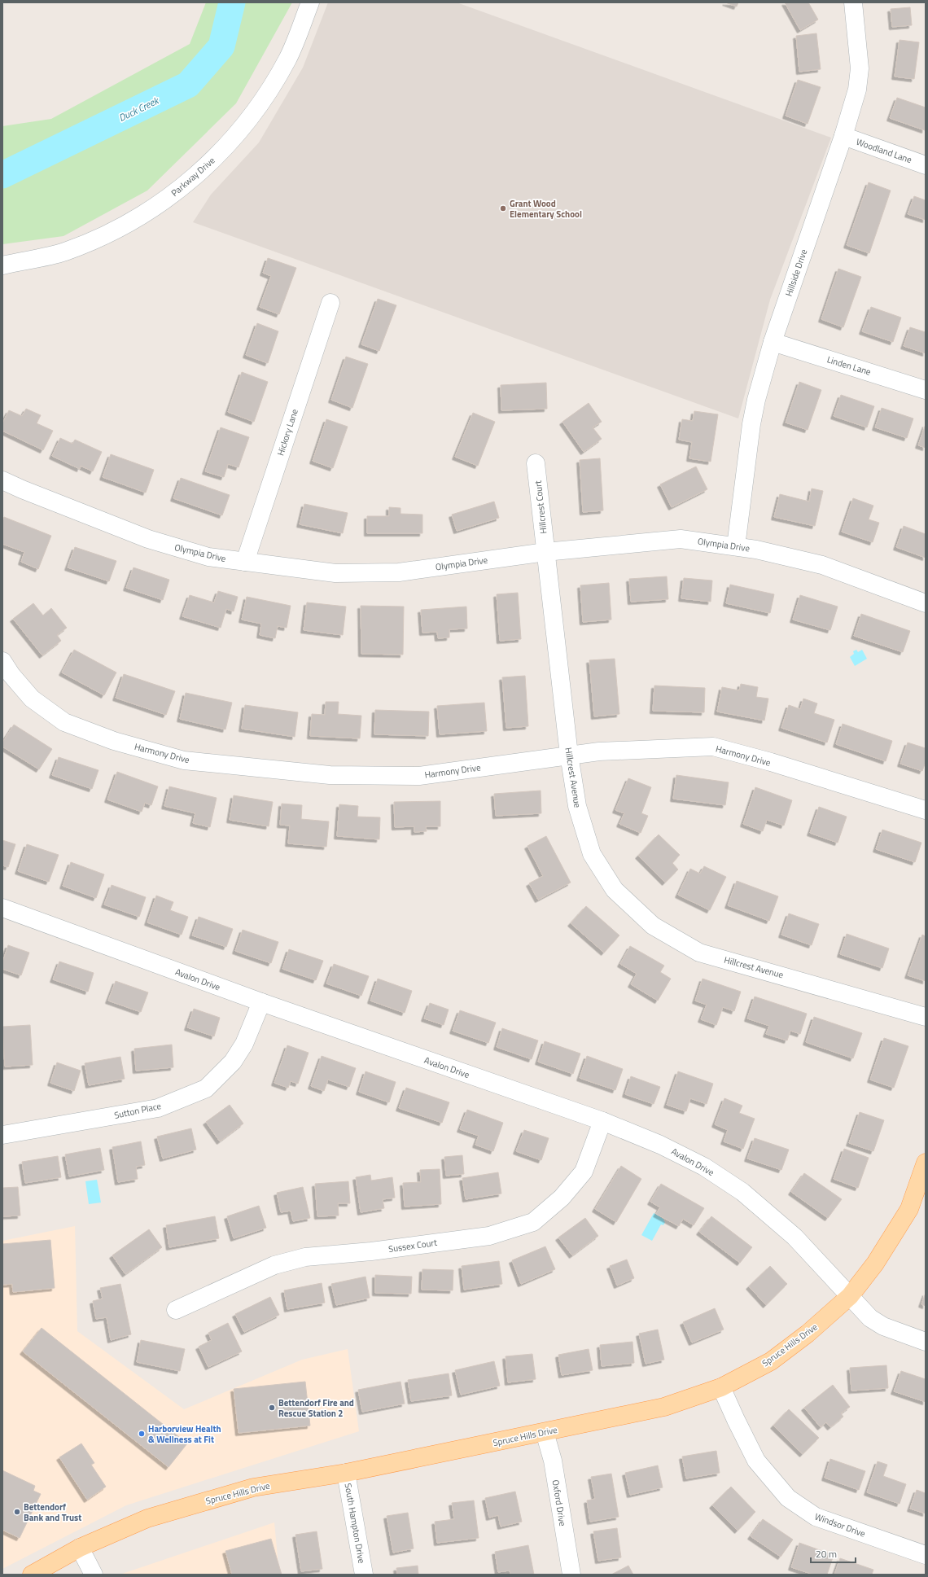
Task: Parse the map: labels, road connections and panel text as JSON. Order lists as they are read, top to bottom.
{
  "streets": {
    "main road": ["Spruce Hills Drive"],
    "street": [
      "Woodland Lane",
      "Parkway Drive",
      "Hillside Drive",
      "Linden Lane",
      "Hickory Lane",
      "Hillcrest Court",
      "Olympia Drive",
      "Harmony Drive",
      "Hillcrest Avenue",
      "Avalon Drive",
      "Sutton Place",
      "Sussex Court",
      "Oxford Drive",
      "South Hampton Drive",
      "Windsor Drive"
    ]
  },
  "crossings": [
    ["Woodland Lane", "Hillside Drive"],
    ["Hillside Drive", "Linden Lane"],
    ["Hillside Drive", "Olympia Drive"],
    ["Hickory Lane", "Olympia Drive"],
    ["Hillcrest Court", "Olympia Drive"],
    ["Hillcrest Court", "Hillcrest Avenue"],
    ["Olympia Drive", "Hillcrest Avenue"],
    ["Harmony Drive", "Hillcrest Avenue"],
    ["Avalon Drive", "Sutton Place"],
    ["Avalon Drive", "Sussex Court"],
    ["Avalon Drive", "Spruce Hills Drive"],
    ["Spruce Hills Drive", "Oxford Drive"],
    ["Spruce Hills Drive", "South Hampton Drive"],
    ["Spruce Hills Drive", "Windsor Drive"]
  ],
  "water": ["Duck Creek"],
  "places": [
    "Grant Wood Elementary School",
    "Bettendorf Fire and Rescue Station 2",
    "Harborview Health & Wellness at Fit",
    "Bettendorf Bank and Trust"
  ],
  "scale_bar": "20 m"
}
